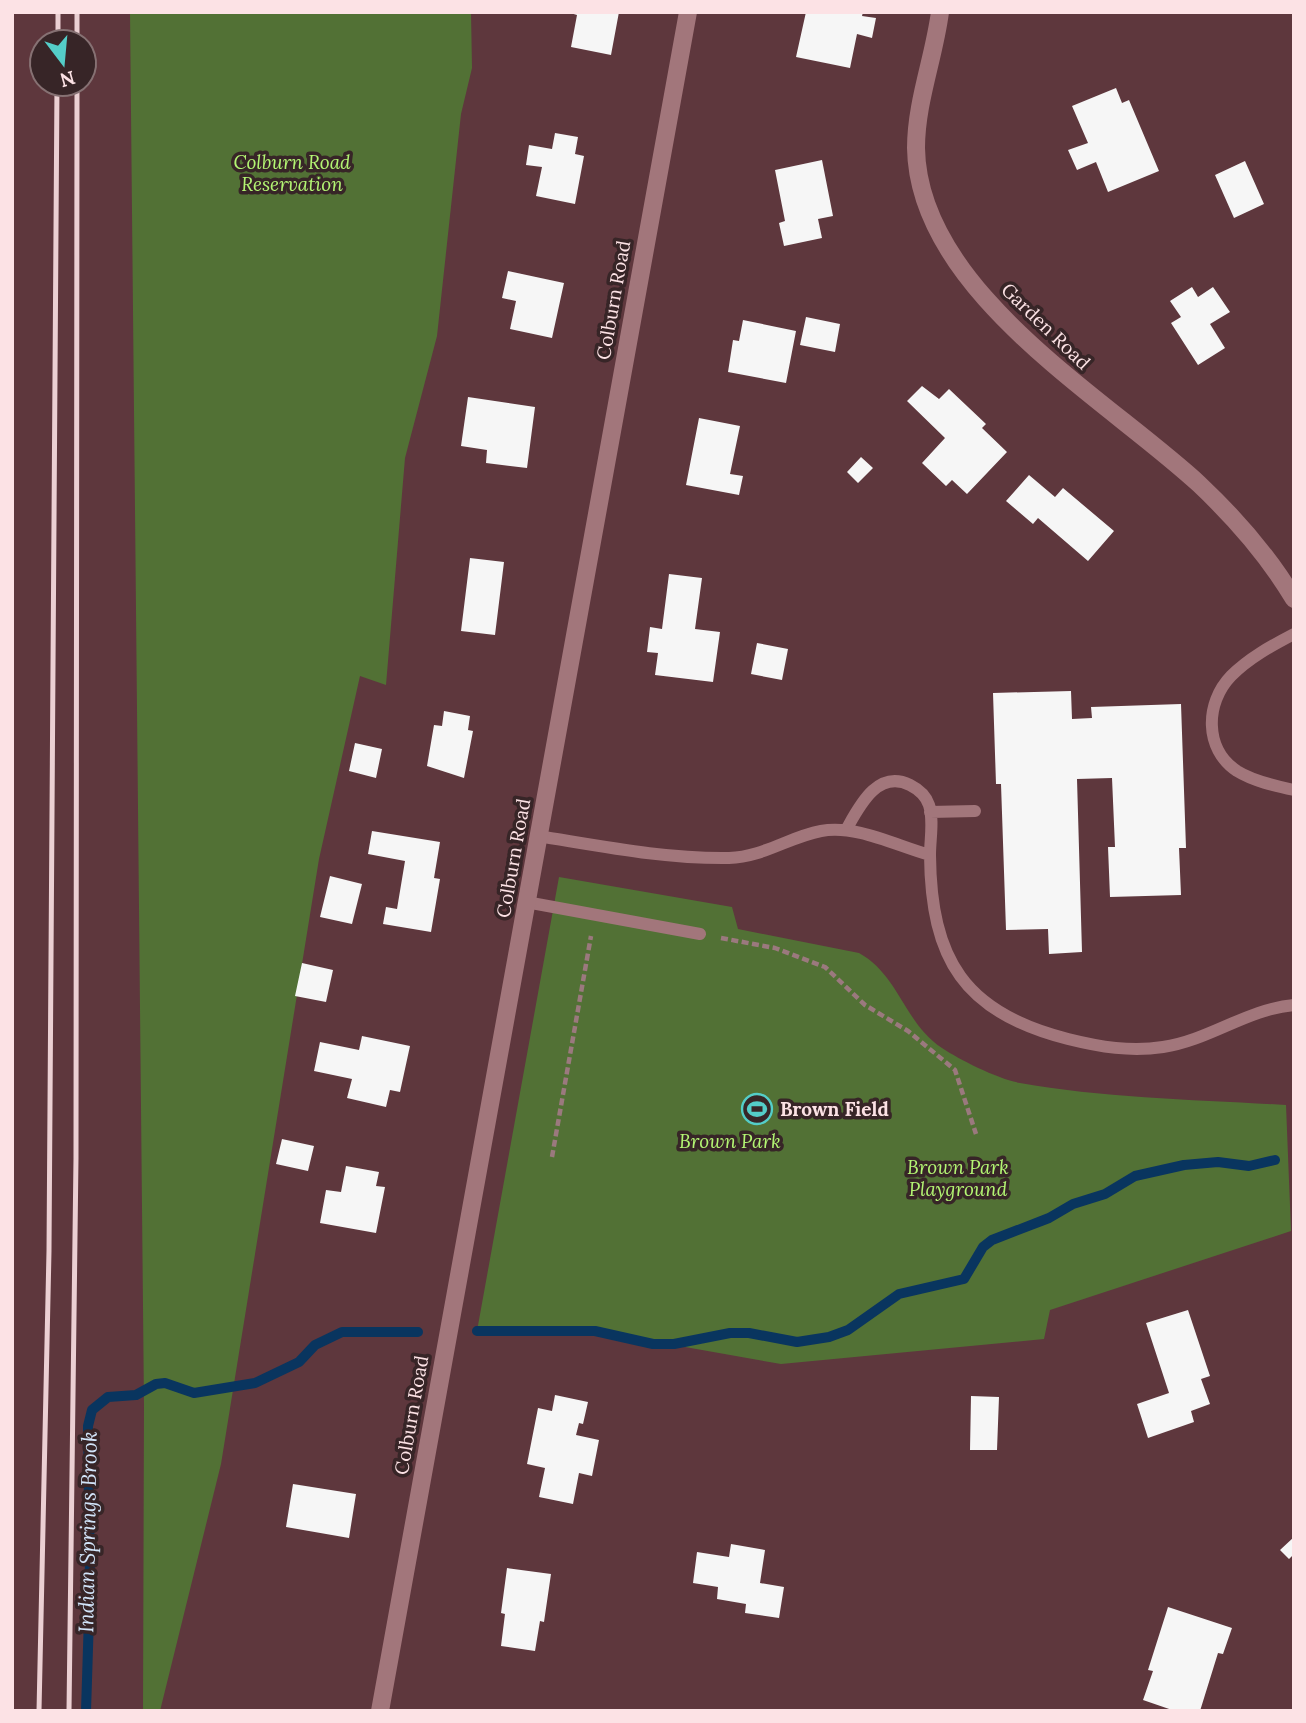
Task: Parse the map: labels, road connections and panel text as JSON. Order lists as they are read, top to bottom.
{
  "streets": {
    "street": ["Colburn Road", "Garden Road"]
  },
  "water": ["Indian Springs Brook"],
  "parks": ["Colburn Road Reservation", "Brown Park", "Brown Park Playground"],
  "places": {
    "sports": ["Brown Field"]
  },
  "north": "bottom"
}
